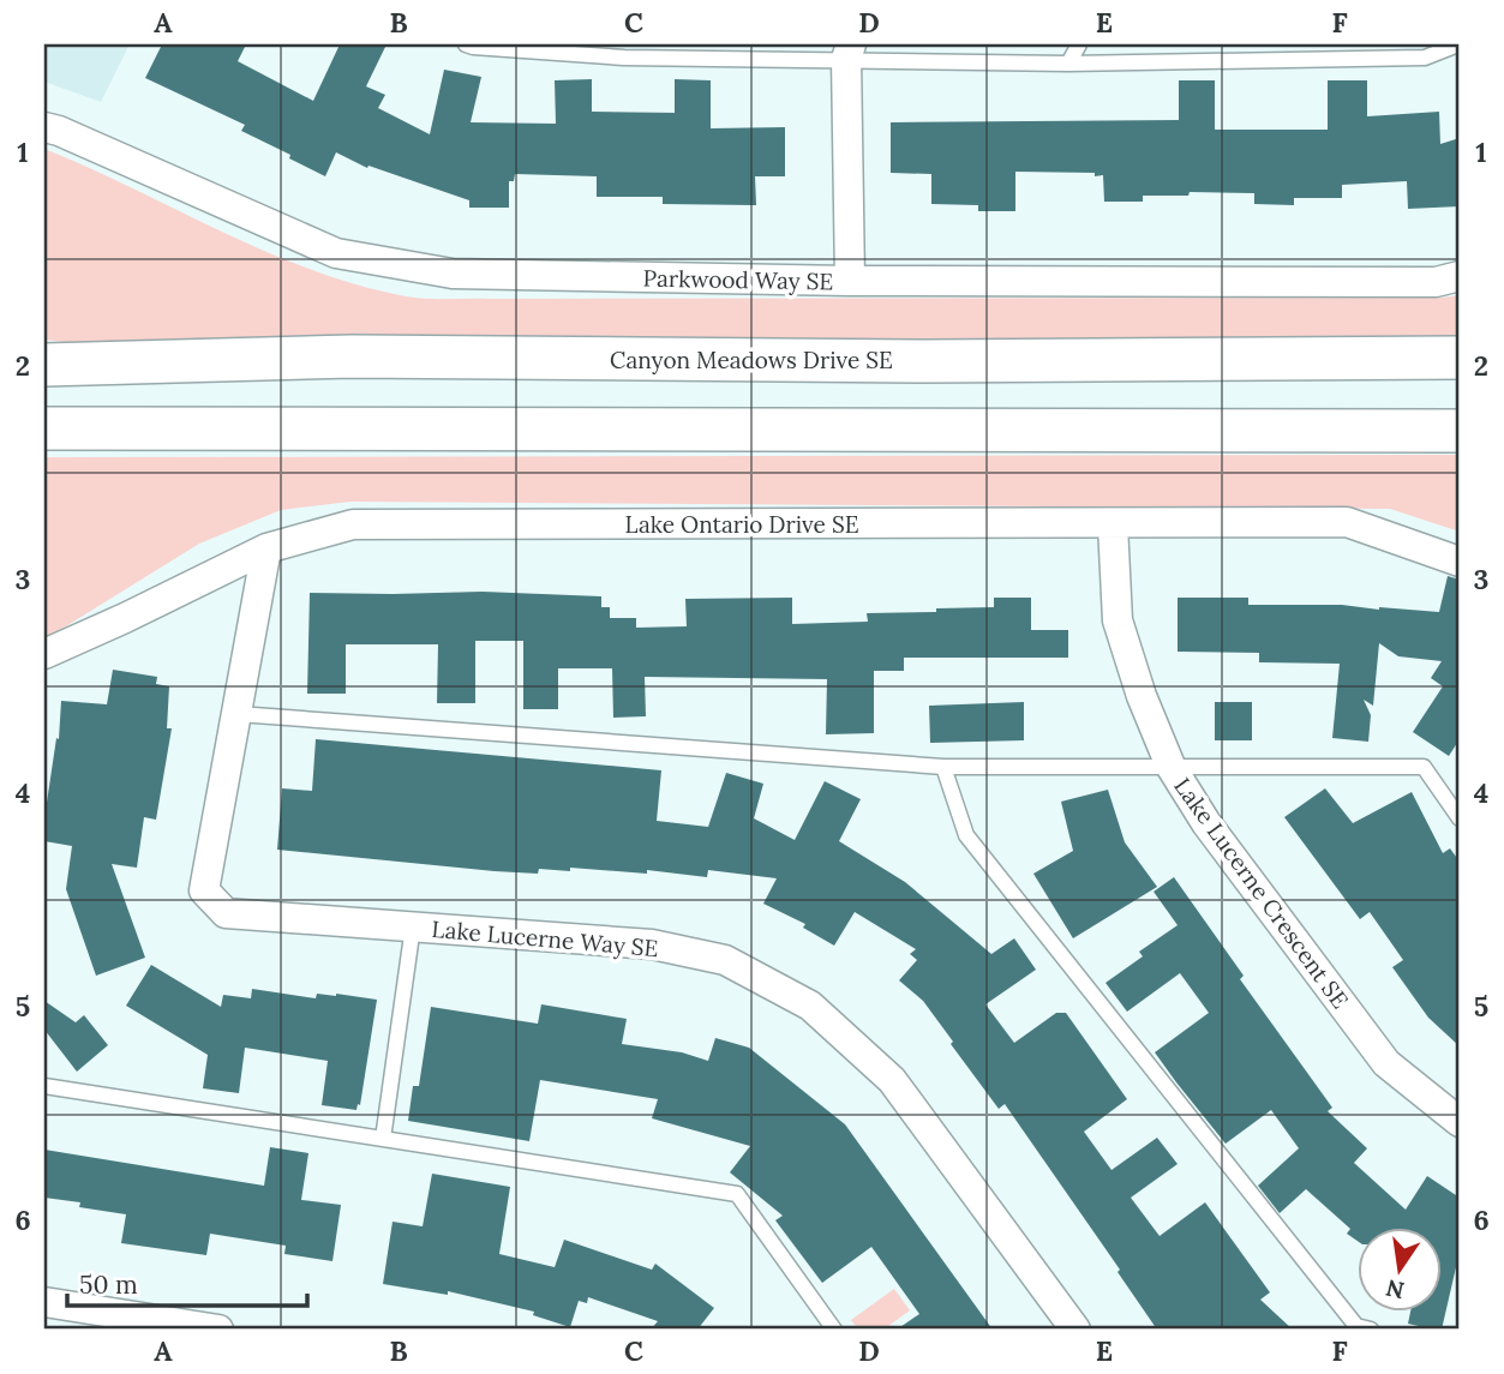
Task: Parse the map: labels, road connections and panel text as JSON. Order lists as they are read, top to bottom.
{
  "streets": {
    "main road": ["Canyon Meadows Drive SE"],
    "street": [
      "Parkwood Way SE",
      "Lake Ontario Drive SE",
      "Lake Lucerne Crescent SE",
      "Lake Lucerne Way SE"
    ]
  },
  "crossings": [
    ["Lake Ontario Drive SE", "Lake Lucerne Crescent SE"],
    ["Lake Ontario Drive SE", "Lake Lucerne Way SE"]
  ],
  "scale_bar": "50 m",
  "north": "bottom",
  "grid": {
    "columns": [
      "A",
      "B",
      "C",
      "D",
      "E",
      "F"
    ],
    "rows": [
      "1",
      "2",
      "3",
      "4",
      "5",
      "6"
    ]
  }
}
